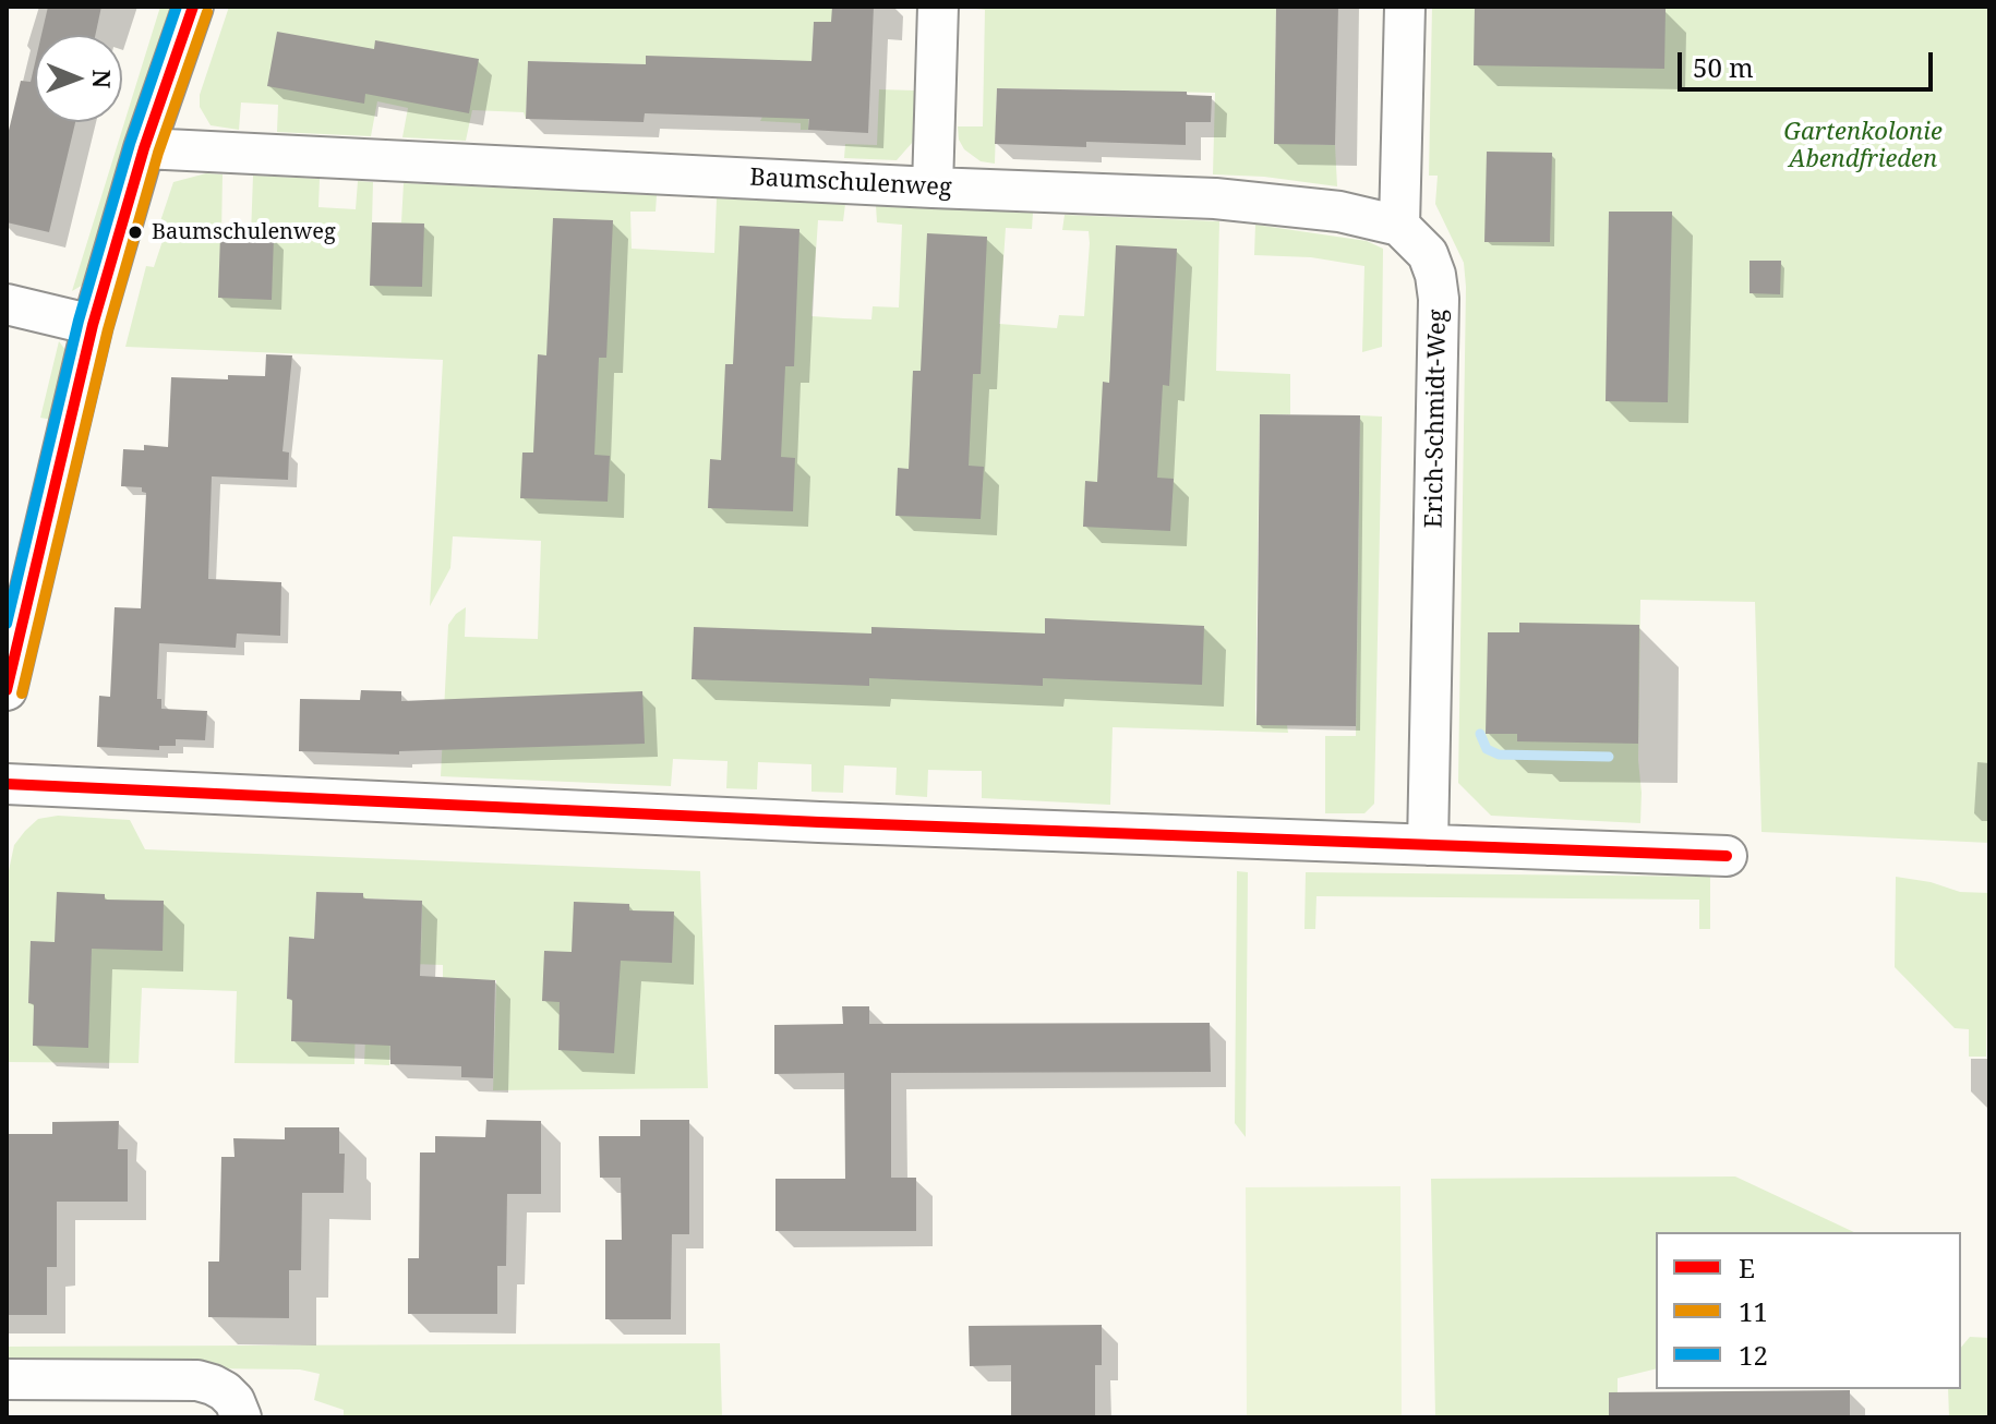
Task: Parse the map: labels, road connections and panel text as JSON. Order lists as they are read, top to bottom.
{
  "streets": {
    "street": ["Baumschulenweg", "Erich-Schmidt-Weg"]
  },
  "crossings": [
    ["Baumschulenweg", "Erich-Schmidt-Weg"]
  ],
  "parks": ["Gartenkolonie Abendfrieden"],
  "places": ["Baumschulenweg"],
  "lines": ["transit line E", "transit line 12", "transit line 11"],
  "legend": ["E", "11", "12"],
  "scale_bar": "50 m",
  "north": "right"
}
